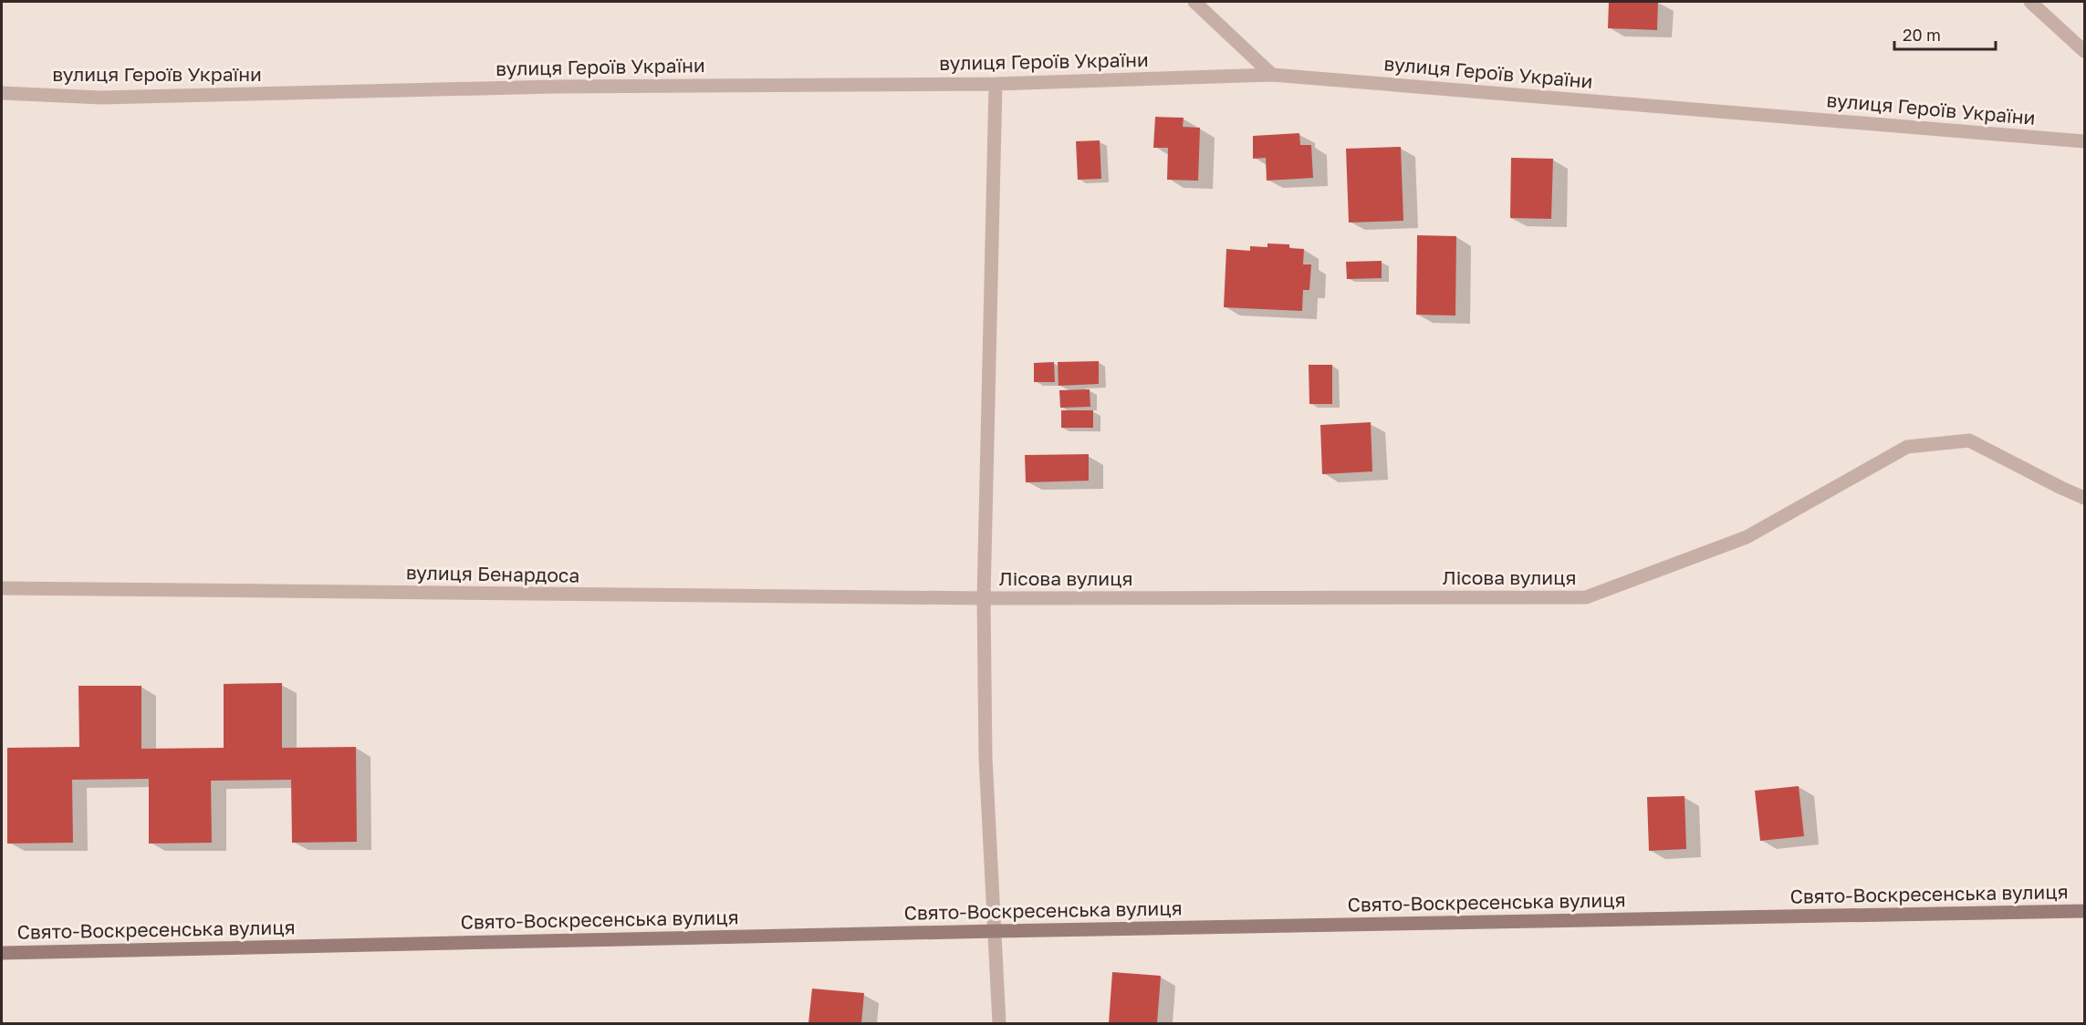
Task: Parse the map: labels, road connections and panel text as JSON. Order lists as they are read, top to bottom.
{
  "streets": {
    "street": [
      "вулиця Героїв України",
      "вулиця Бенардоса",
      "Лісова вулиця",
      "Свято-Воскресенська вулиця"
    ]
  },
  "crossings": [
    ["вулиця Бенардоса", "Лісова вулиця"]
  ],
  "scale_bar": "20 m"
}
